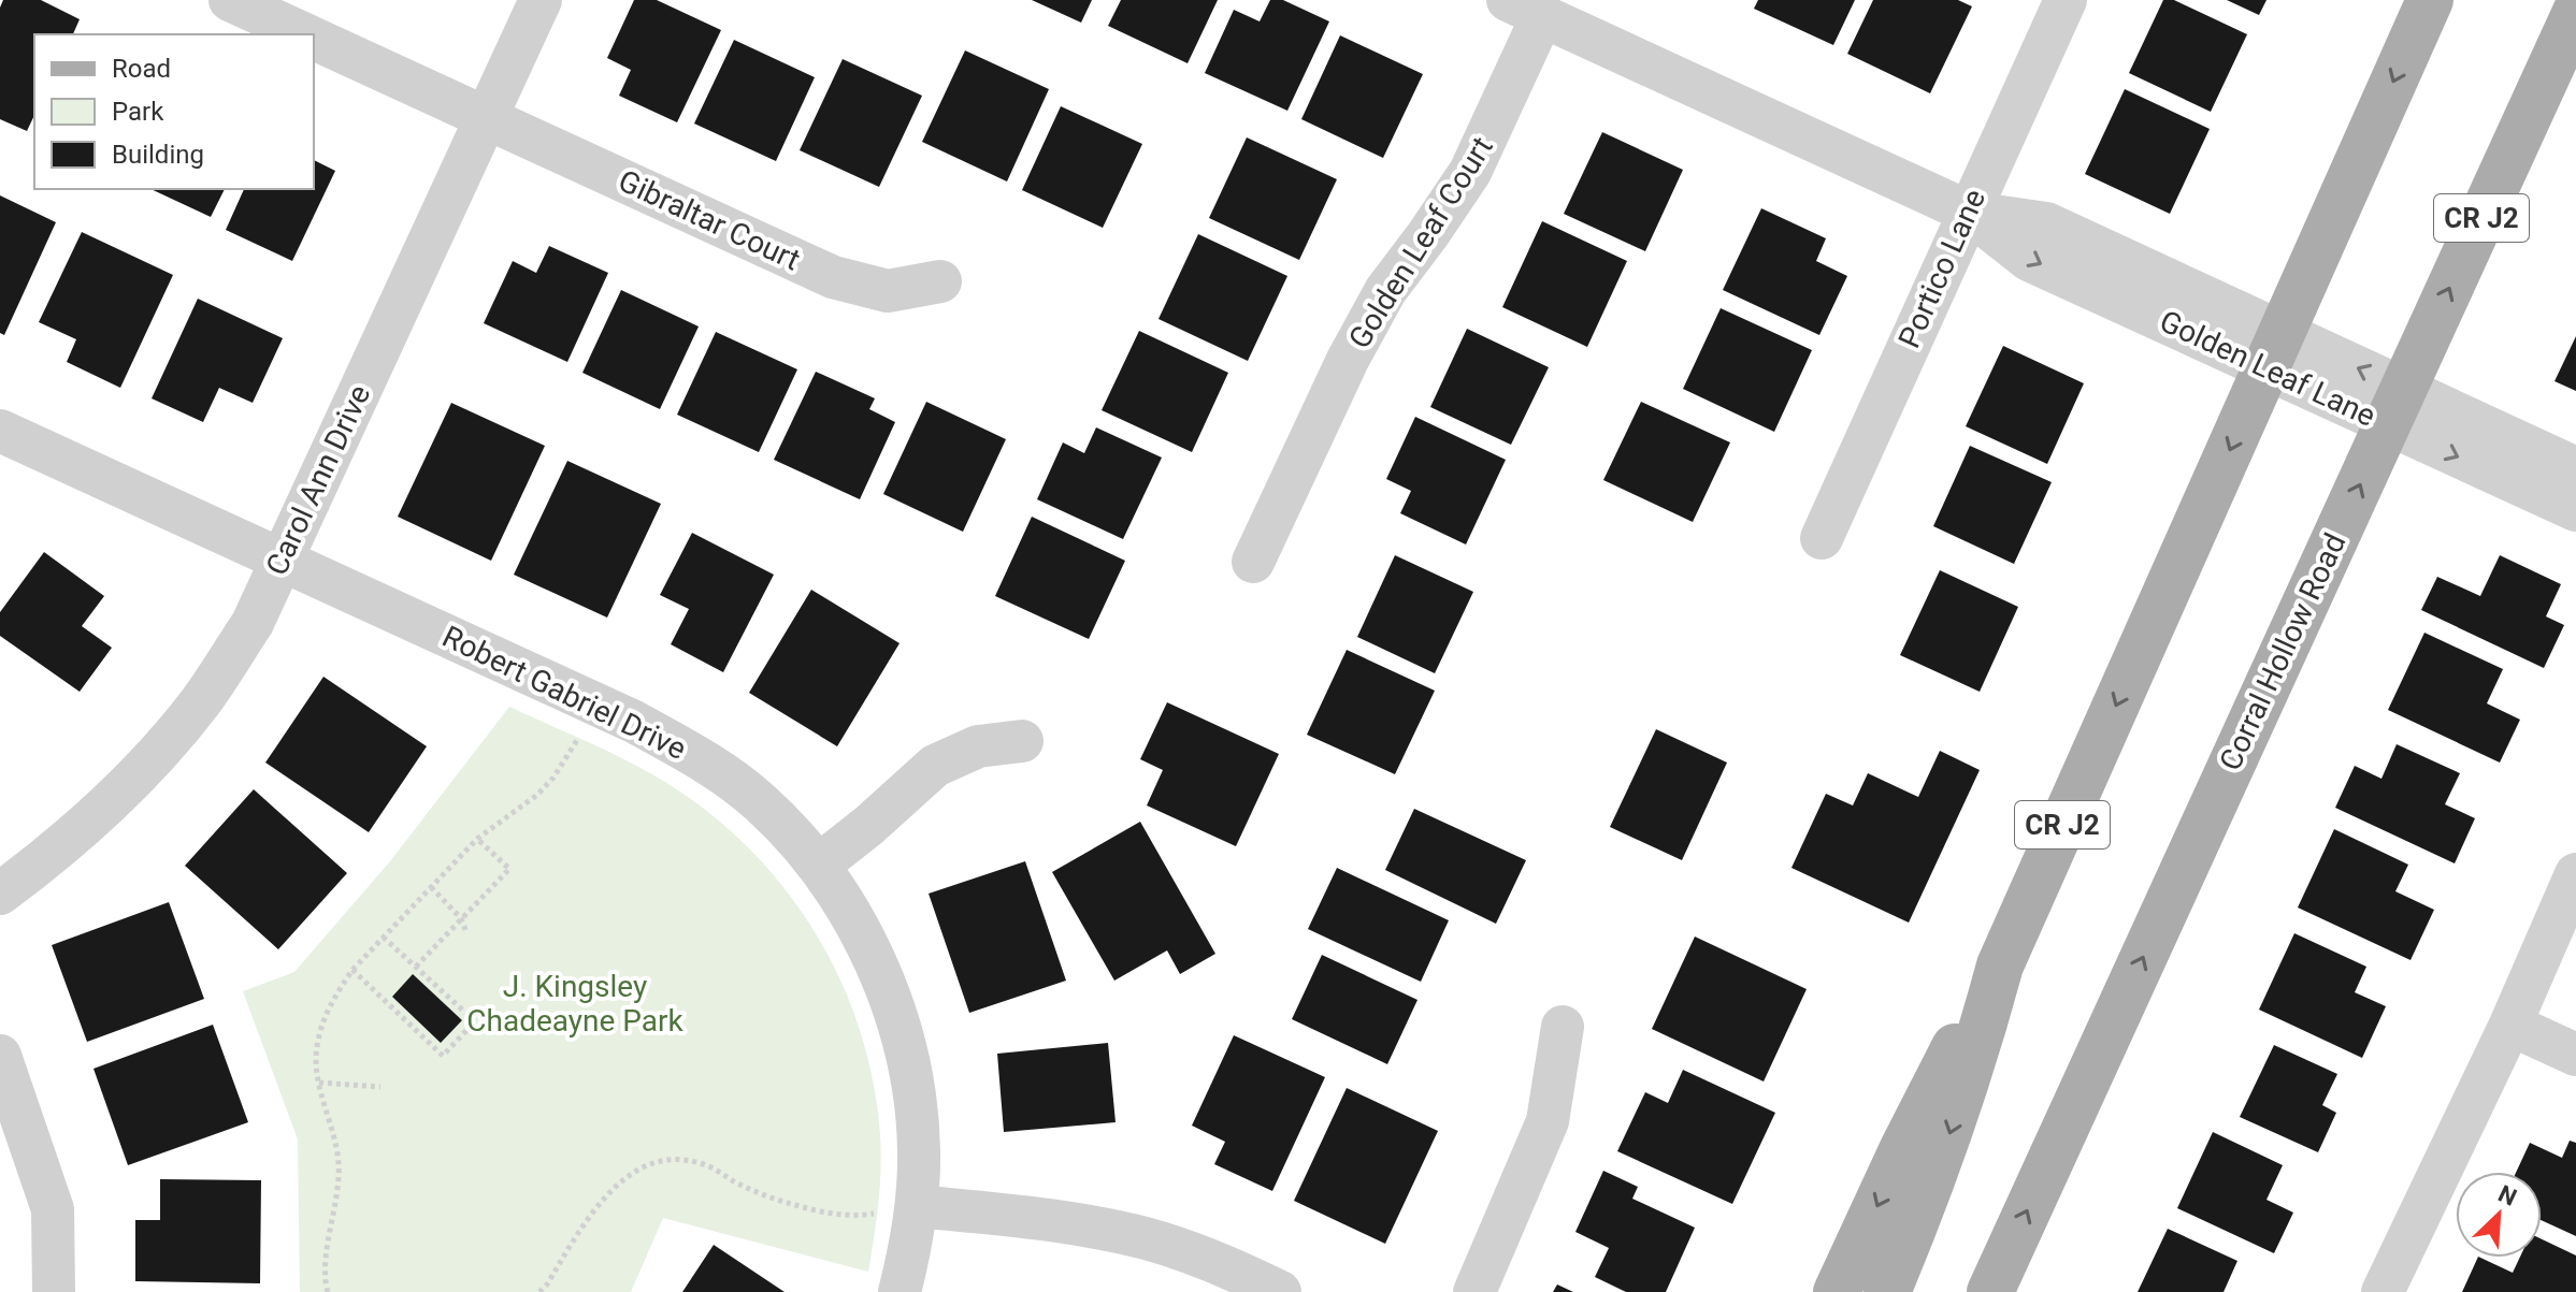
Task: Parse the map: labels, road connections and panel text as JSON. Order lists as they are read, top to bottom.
{
  "streets": {
    "main road": ["CR J2", "Corral Hollow Road"],
    "street": [
      "Gibraltar Court",
      "Golden Leaf Court",
      "Portico Lane",
      "Golden Leaf Lane",
      "Carol Ann Drive",
      "Robert Gabriel Drive"
    ]
  },
  "crossings": [
    ["CR J2", "Golden Leaf Lane"],
    ["Gibraltar Court", "Carol Ann Drive"],
    ["Golden Leaf Court", "Golden Leaf Lane"],
    ["Portico Lane", "Golden Leaf Lane"],
    ["Golden Leaf Lane", "Corral Hollow Road"],
    ["Carol Ann Drive", "Robert Gabriel Drive"]
  ],
  "parks": ["J. Kingsley Chadeayne Park"],
  "legend": ["Road", "Park", "Building"],
  "north": "top right"
}
